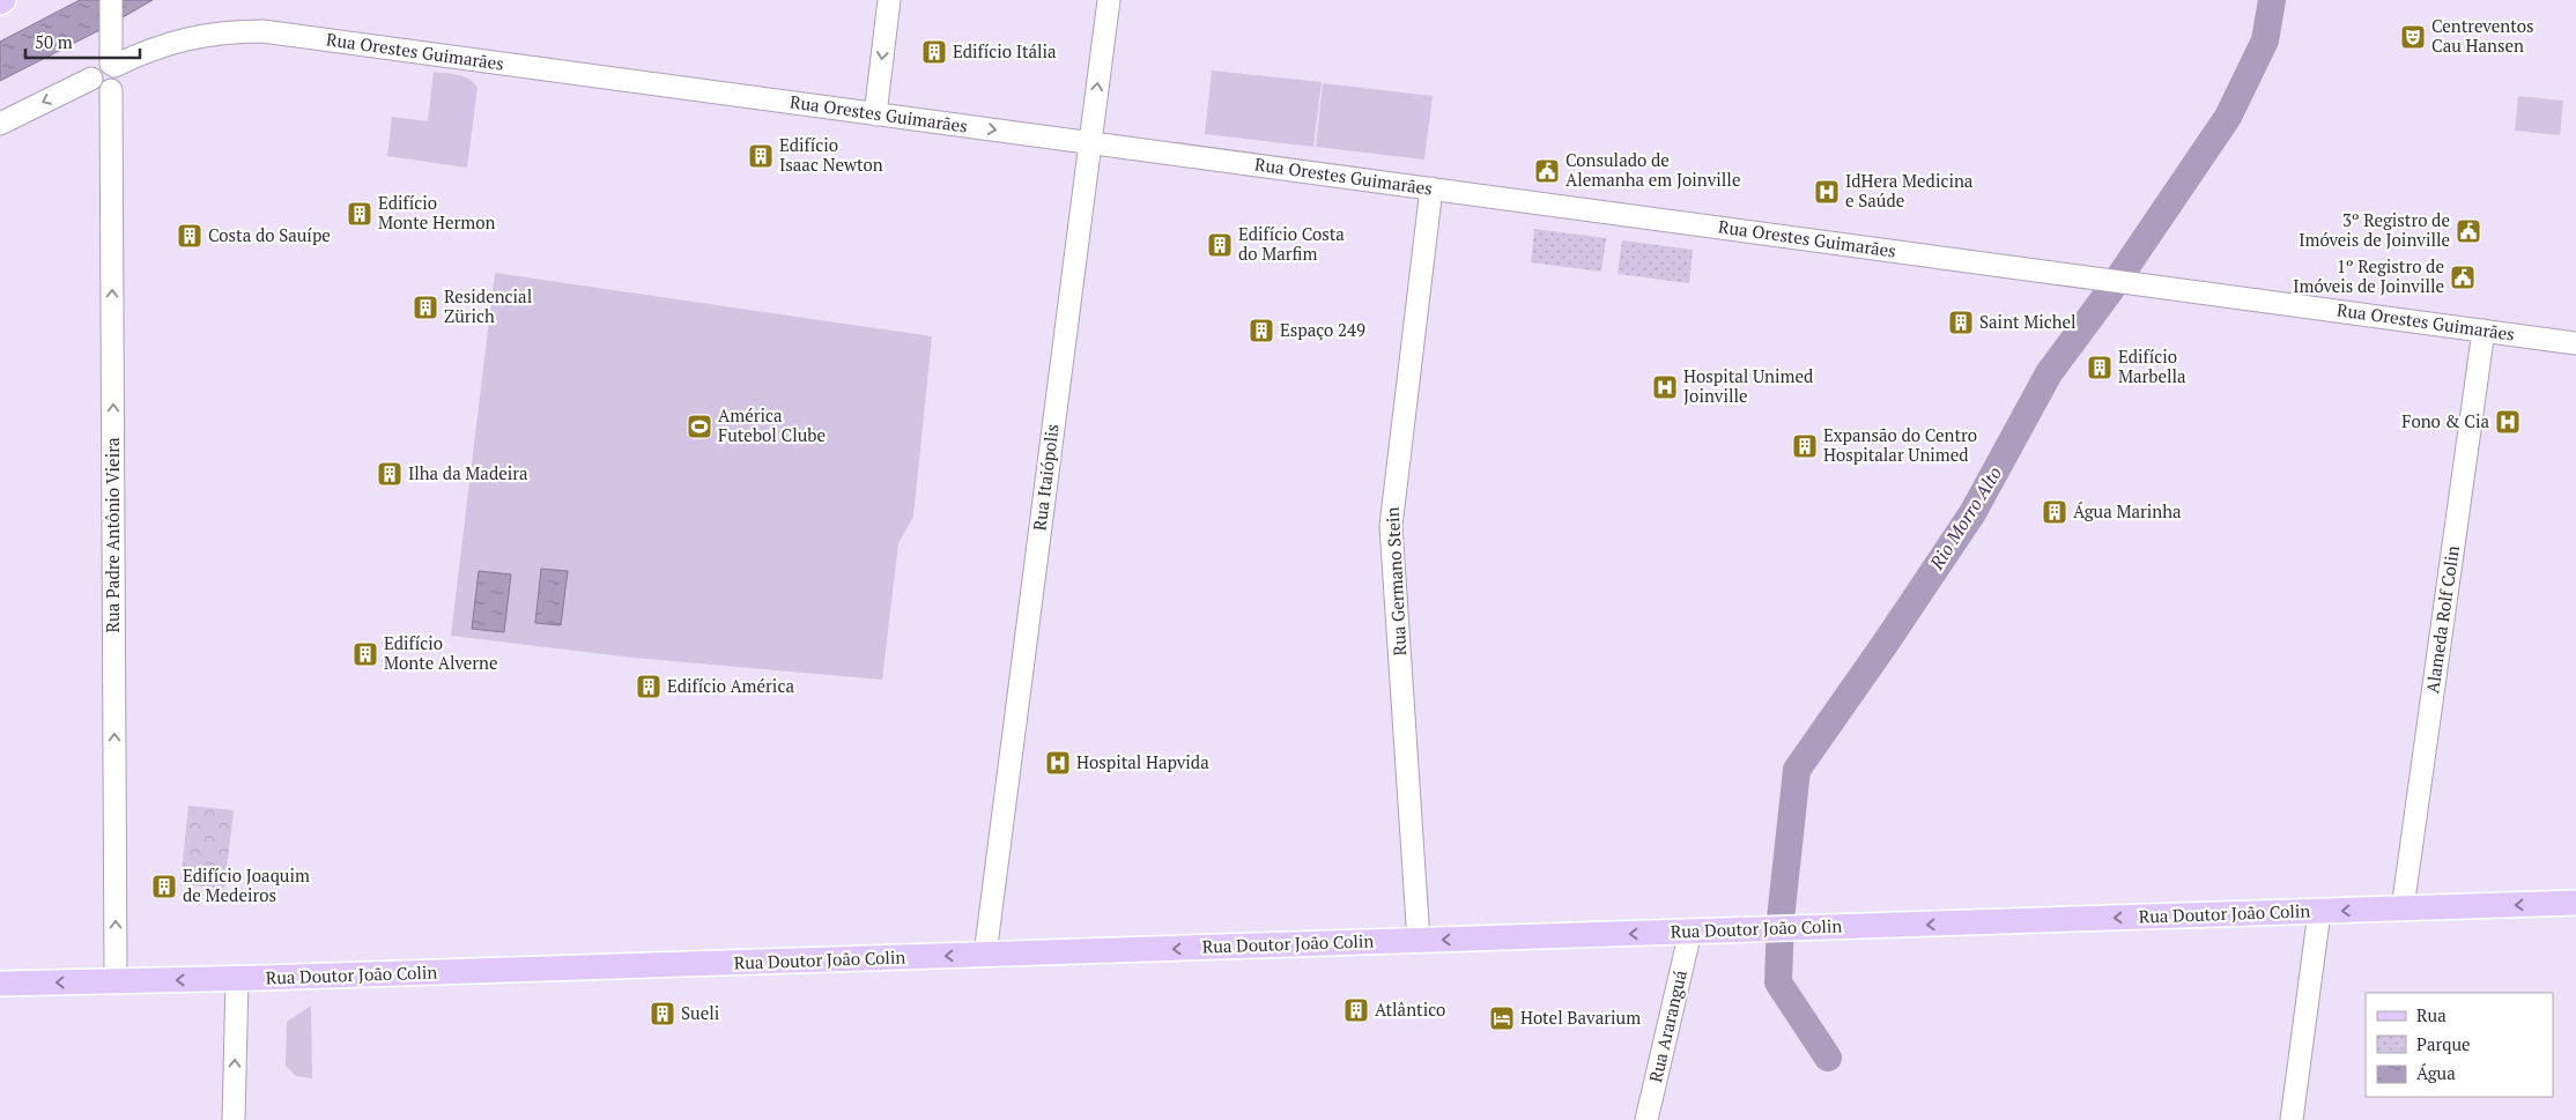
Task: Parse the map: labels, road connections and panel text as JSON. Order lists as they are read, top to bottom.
{
  "streets": {
    "main road": [
      "Rua Orestes Guimarães",
      "Rua Itaiópolis",
      "Rua Padre Antônio Vieira",
      "Rua Germano Stein",
      "Alameda Rolf Colin",
      "Rua Doutor João Colin",
      "Rua Araranguá"
    ]
  },
  "crossings": [
    ["Rua Orestes Guimarães", "Rua Itaiópolis"],
    ["Rua Orestes Guimarães", "Rua Padre Antônio Vieira"],
    ["Rua Orestes Guimarães", "Rua Germano Stein"],
    ["Rua Orestes Guimarães", "Alameda Rolf Colin"],
    ["Rua Itaiópolis", "Rua Doutor João Colin"],
    ["Rua Padre Antônio Vieira", "Rua Doutor João Colin"],
    ["Rua Germano Stein", "Rua Doutor João Colin"],
    ["Alameda Rolf Colin", "Rua Doutor João Colin"],
    ["Rua Doutor João Colin", "Rua Araranguá"]
  ],
  "one_way": ["Rua Padre Antônio Vieira", "Rua Doutor João Colin"],
  "water": ["Rio Morro Alto"],
  "places": {
    "theatre": ["Centreventos Cau Hansen"],
    "building": [
      "Edifício Itália",
      "Edifício Isaac Newton",
      "Edifício Monte Hermon",
      "Costa do Sauípe",
      "Edifício Costa do Marfim",
      "Residencial Zürich",
      "Saint Michel",
      "Espaço 249",
      "Edifício Marbella",
      "Expansão do Centro Hospitalar Unimed",
      "Ilha da Madeira",
      "Água Marinha",
      "Edifício Monte Alverne",
      "Edifício América",
      "Edifício Joaquim de Medeiros",
      "Atlântico",
      "Sueli"
    ],
    "public building": ["Consulado de Alemanha em Joinville", "3º Registro de Imóveis de Joinville", "1º Registro de Imóveis de Joinville"],
    "hospital": [
      "IdHera Medicina e Saúde",
      "Hospital Unimed Joinville",
      "Fono & Cia",
      "Hospital Hapvida"
    ],
    "sports": ["América Futebol Clube"],
    "hotel": ["Hotel Bavarium"]
  },
  "legend": ["Rua", "Parque", "Água"],
  "scale_bar": "50 m"
}
